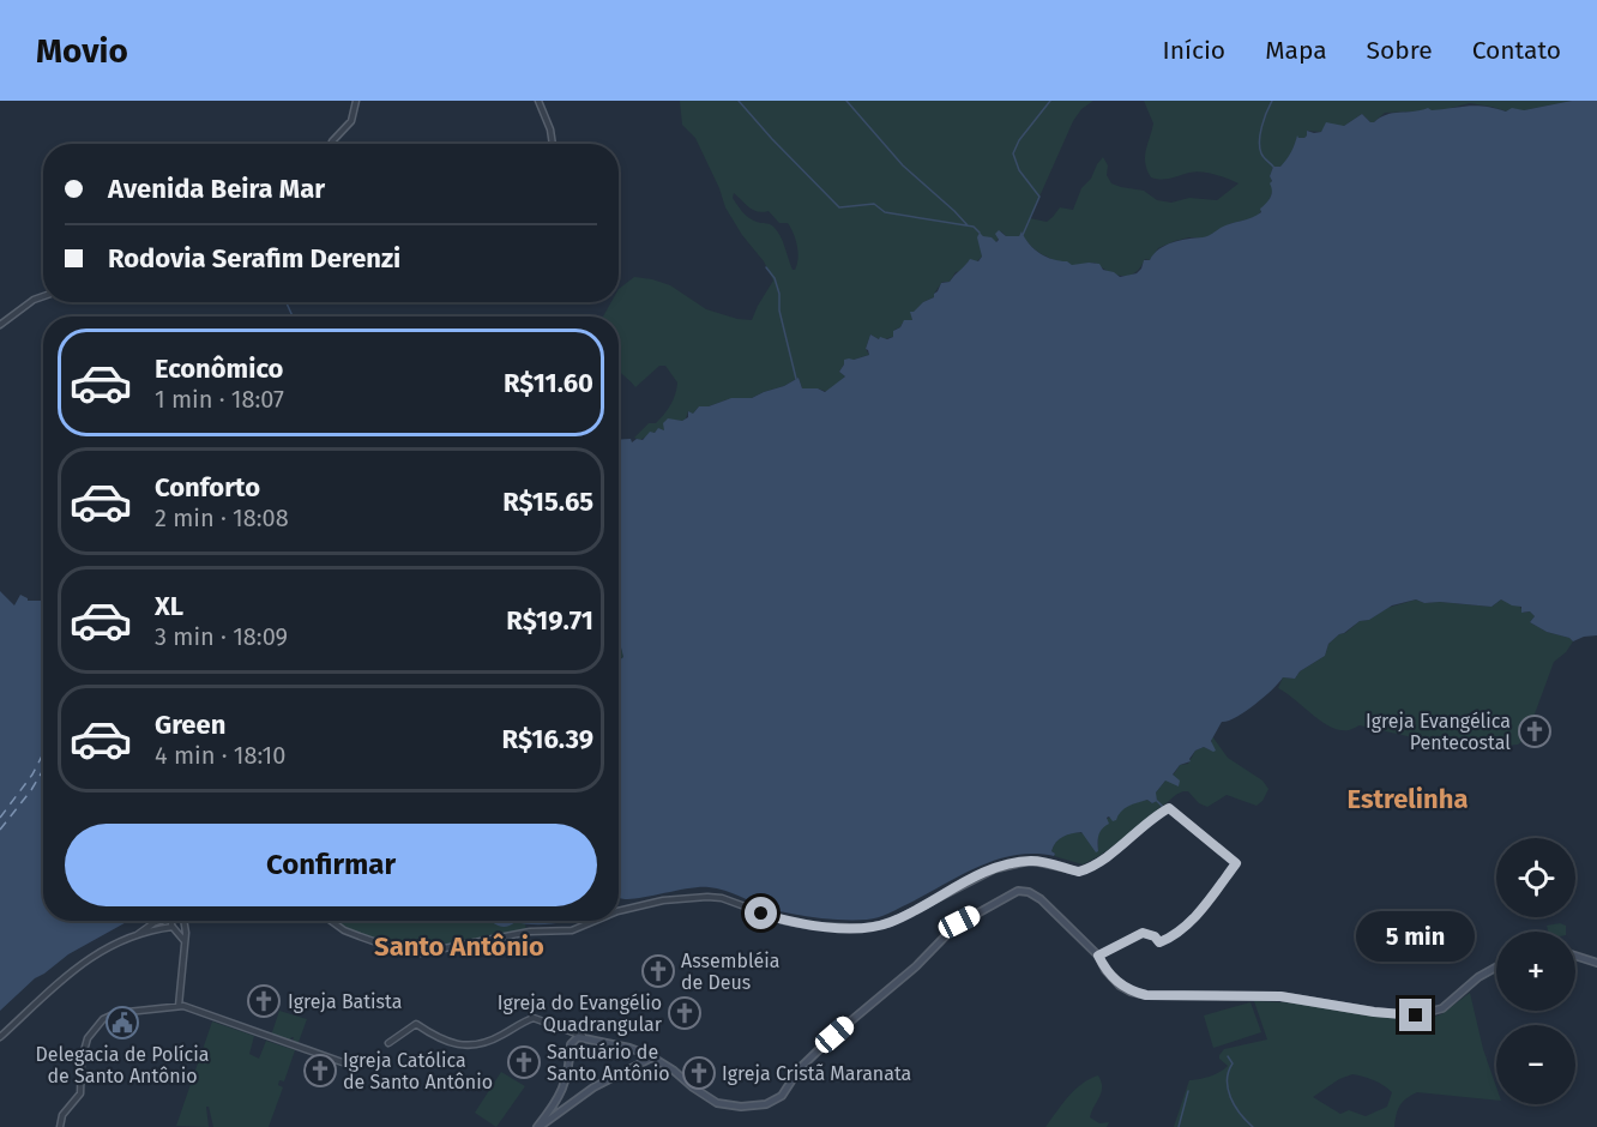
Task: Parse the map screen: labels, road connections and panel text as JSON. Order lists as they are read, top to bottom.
{
  "districts": ["Estrelinha", "Santo Antônio"],
  "places": {
    "church": [
      "Igreja Evangélica Pentecostal",
      "Assembléia de Deus",
      "Igreja Batista",
      "Igreja do Evangélio Quadrangular",
      "Santuário de Santo Antônio",
      "Igreja Católica de Santo Antônio",
      "Igreja Cristã Maranata"
    ],
    "public building": ["Delegacia de Polícia de Santo Antônio"]
  },
  "page": {
    "header": "Movio",
    "nav": [
      "Início",
      "Mapa",
      "Sobre",
      "Contato"
    ],
    "banner": ["Avenida Beira Mar", "Rodovia Serafim Derenzi"],
    "list": [
      {
        "name": "Econômico",
        "note": "1 min · 18:07",
        "value": "R$11.60"
      },
      {
        "name": "Conforto",
        "note": "2 min · 18:08",
        "value": "R$15.65"
      },
      {
        "name": "XL",
        "note": "3 min · 18:09",
        "value": "R$19.71"
      },
      {
        "name": "Green",
        "note": "4 min · 18:10",
        "value": "R$16.39"
      }
    ],
    "buttons": "Confirmar",
    "map_buttons": ["+", "−"],
    "bubble": "5 min"
  }
}
